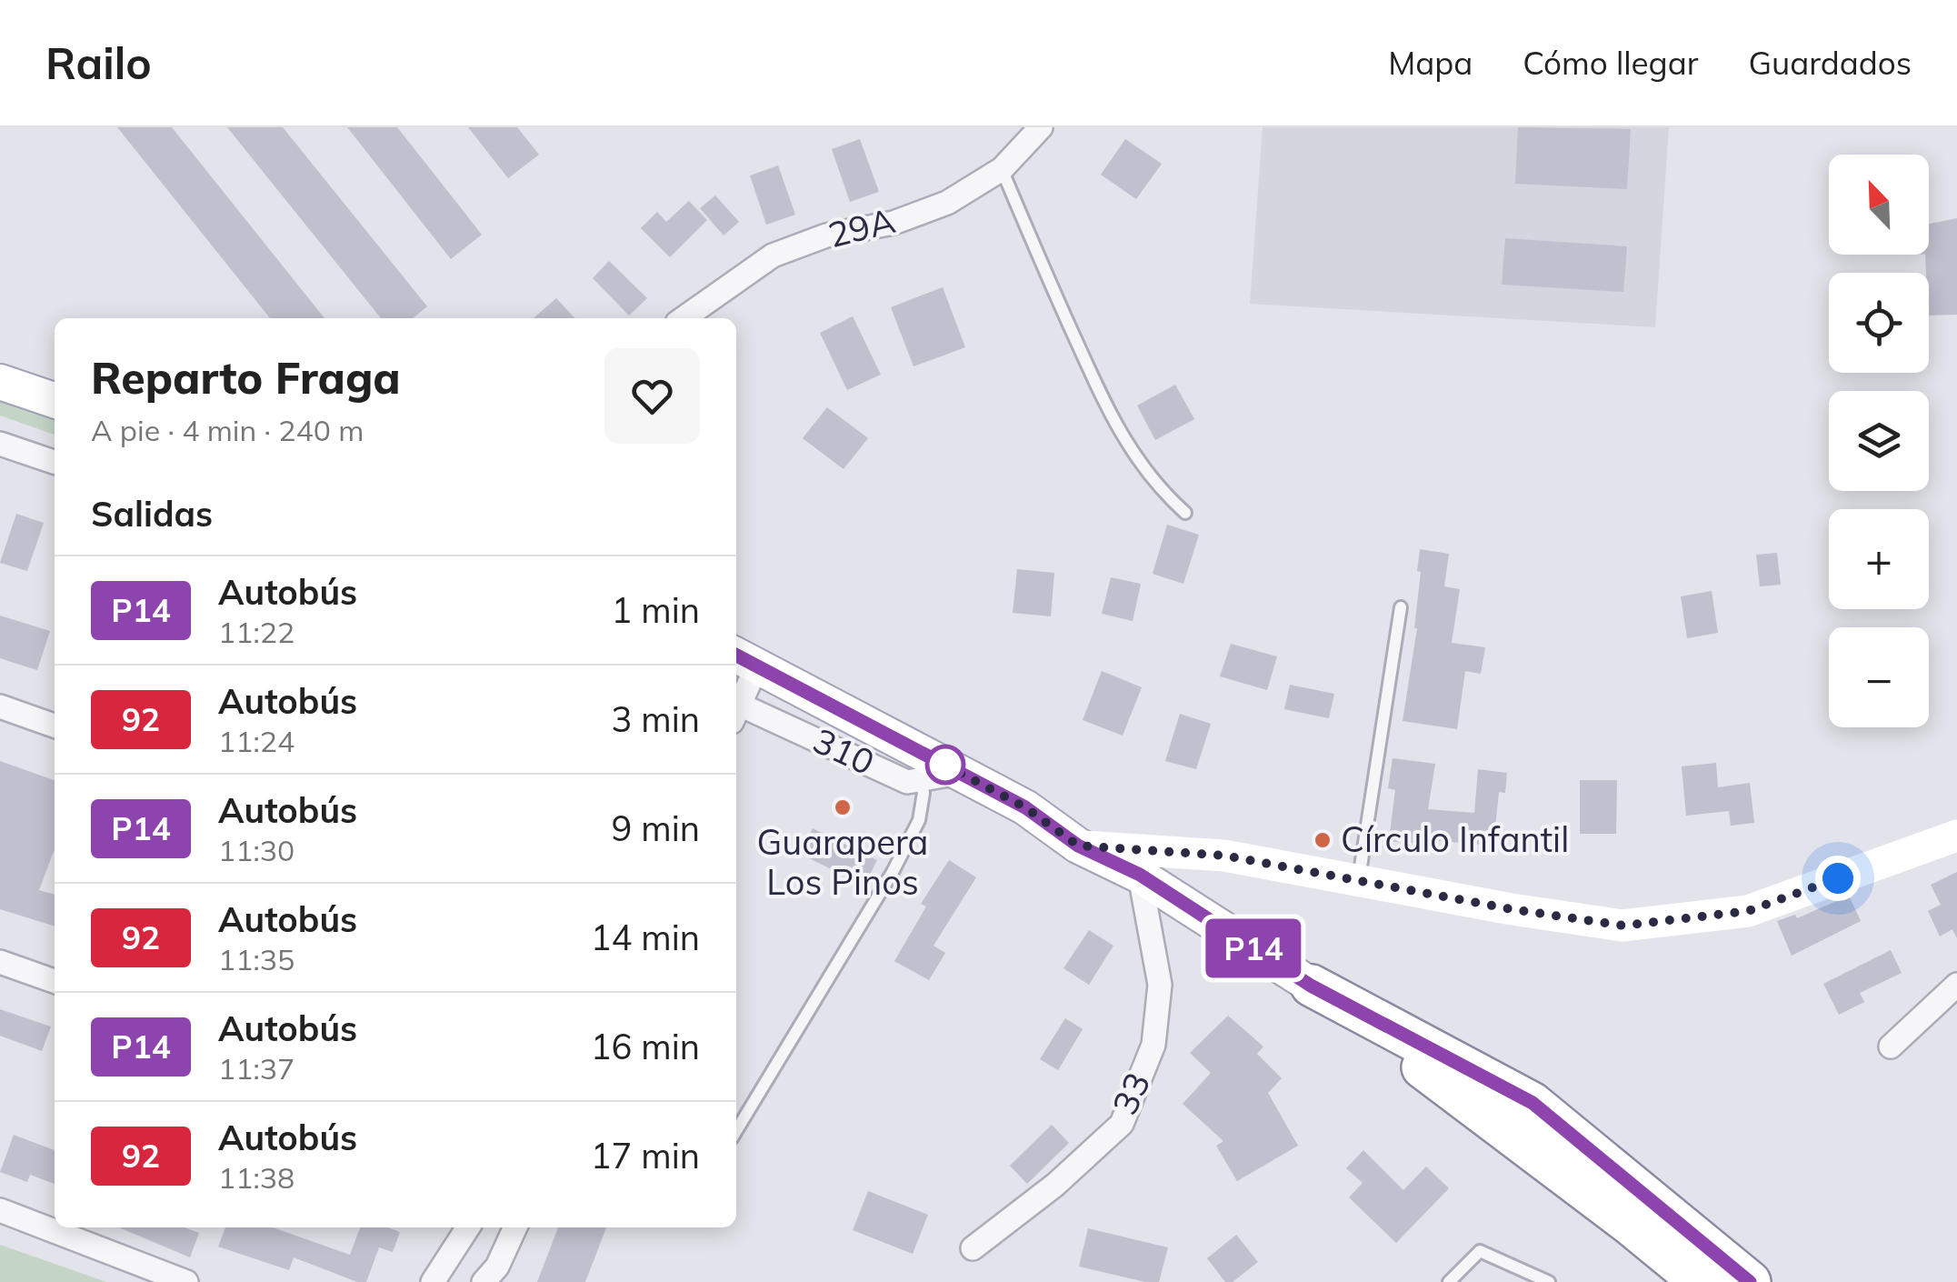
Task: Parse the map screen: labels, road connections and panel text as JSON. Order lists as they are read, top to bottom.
{
  "streets": {
    "street": ["29A", "310", "33"]
  },
  "places": ["Guarapera Los Pinos", "Círculo Infantil"],
  "lines": ["bus line P14"],
  "north": "top left",
  "page": {
    "header": "Railo",
    "nav": ["Mapa", "Cómo llegar", "Guardados"],
    "on_map": "P14",
    "map_buttons": ["+", "−"],
    "heading": [
      ["Reparto Fraga", "A pie · 4 min · 240 m"],
      "Salidas"
    ],
    "list": [
      {
        "mark": "P14",
        "name": "Autobús",
        "note": "11:22",
        "value": "1 min"
      },
      {
        "mark": "92",
        "name": "Autobús",
        "note": "11:24",
        "value": "3 min"
      },
      {
        "mark": "P14",
        "name": "Autobús",
        "note": "11:30",
        "value": "9 min"
      },
      {
        "mark": "92",
        "name": "Autobús",
        "note": "11:35",
        "value": "14 min"
      },
      {
        "mark": "P14",
        "name": "Autobús",
        "note": "11:37",
        "value": "16 min"
      },
      {
        "mark": "92",
        "name": "Autobús",
        "note": "11:38",
        "value": "17 min"
      }
    ]
  }
}
